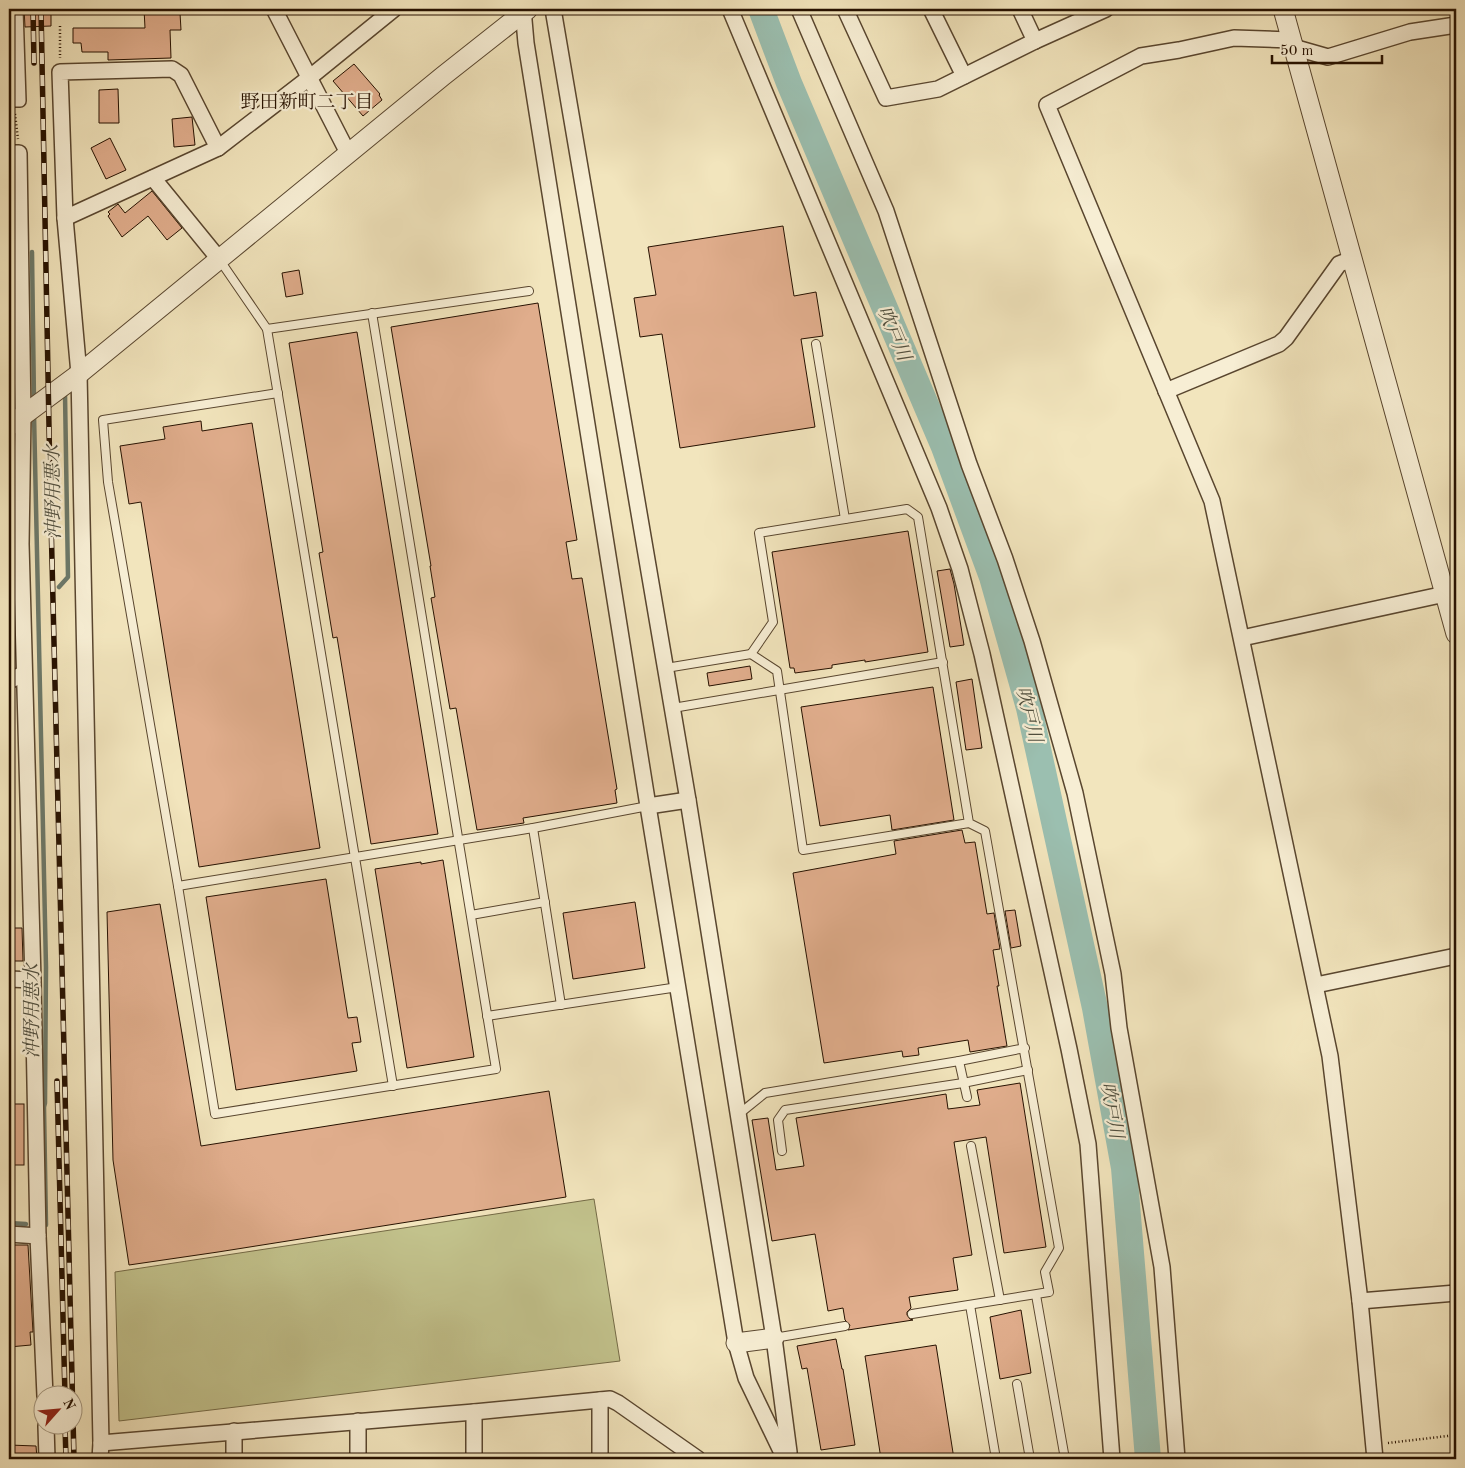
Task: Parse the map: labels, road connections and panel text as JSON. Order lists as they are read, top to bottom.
{
  "districts": ["野田新町二丁目"],
  "water": ["吹戸川", "沖野用悪水"],
  "scale_bar": "50 m",
  "north": "top right"
}
